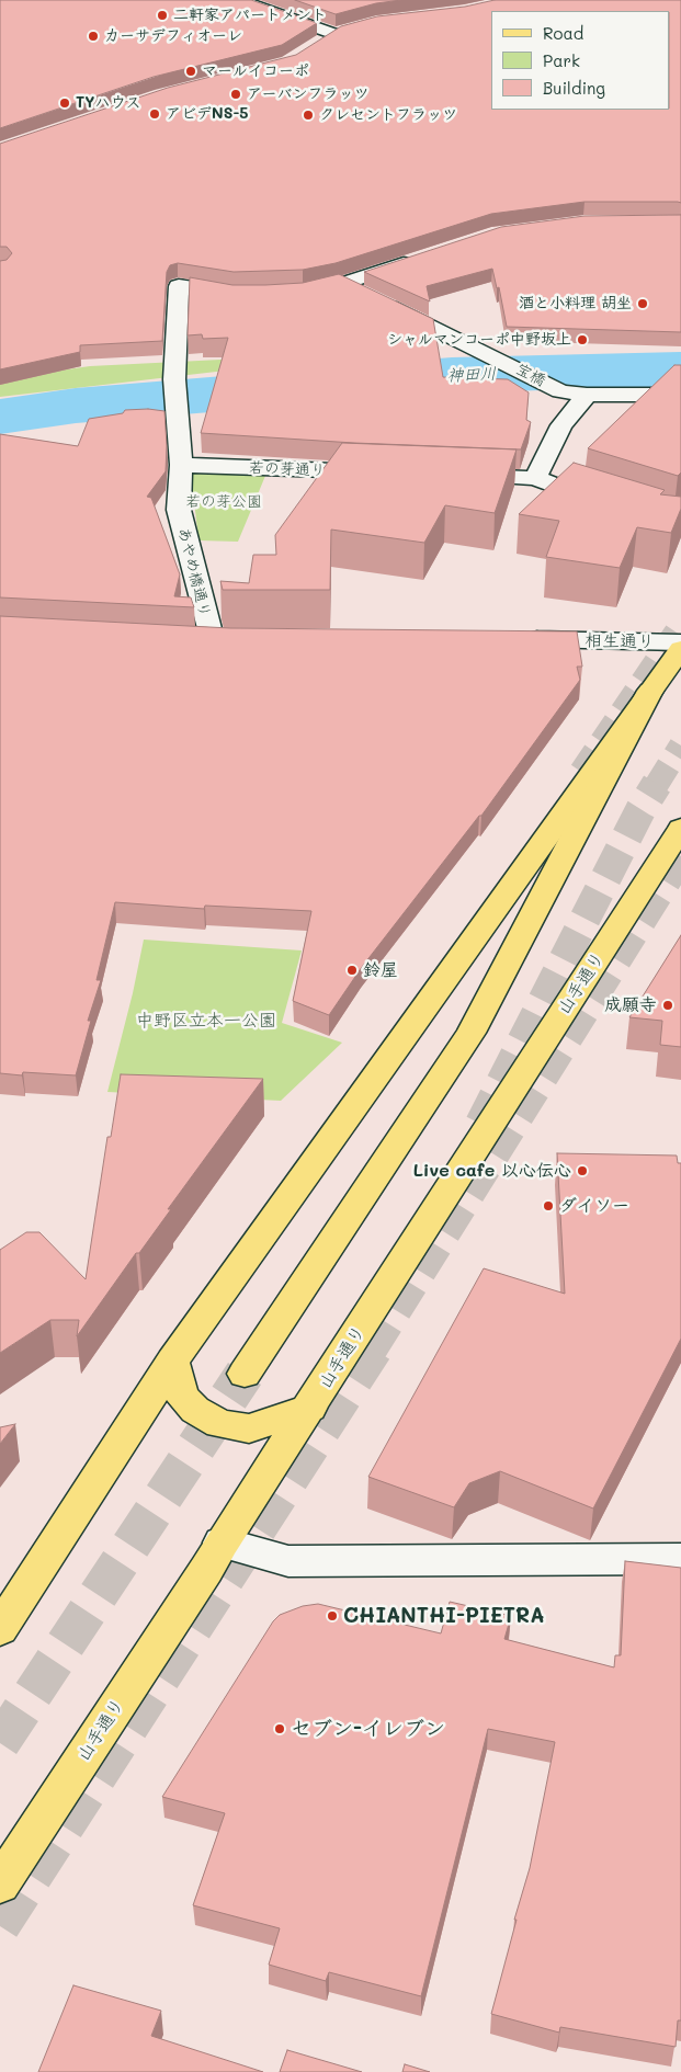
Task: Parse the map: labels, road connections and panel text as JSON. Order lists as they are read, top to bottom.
{
  "streets": {
    "main road": ["山手通り"],
    "street": [
      "宝橋",
      "若の芽通り",
      "あやめ橋通り",
      "相生通り"
    ]
  },
  "crossings": [
    ["若の芽通り", "あやめ橋通り"]
  ],
  "water": ["神田川"],
  "parks": ["若の芽公園", "中野区立本一公園"],
  "places": [
    "二軒家アパートメント",
    "カーサデフィオーレ",
    "マールイコーポ",
    "アーバンフラッツ",
    "TYハウス",
    "アビデNS-5",
    "クレセントフラッツ",
    "酒と小料理 胡坐",
    "シャルマンコーポ中野坂上",
    "鈴屋",
    "成願寺",
    "Live cafe 以心伝心",
    "ダイソー",
    "CHIANTHI-PIETRA",
    "セブン-イレブン"
  ],
  "legend": ["Road", "Park", "Building"]
}
